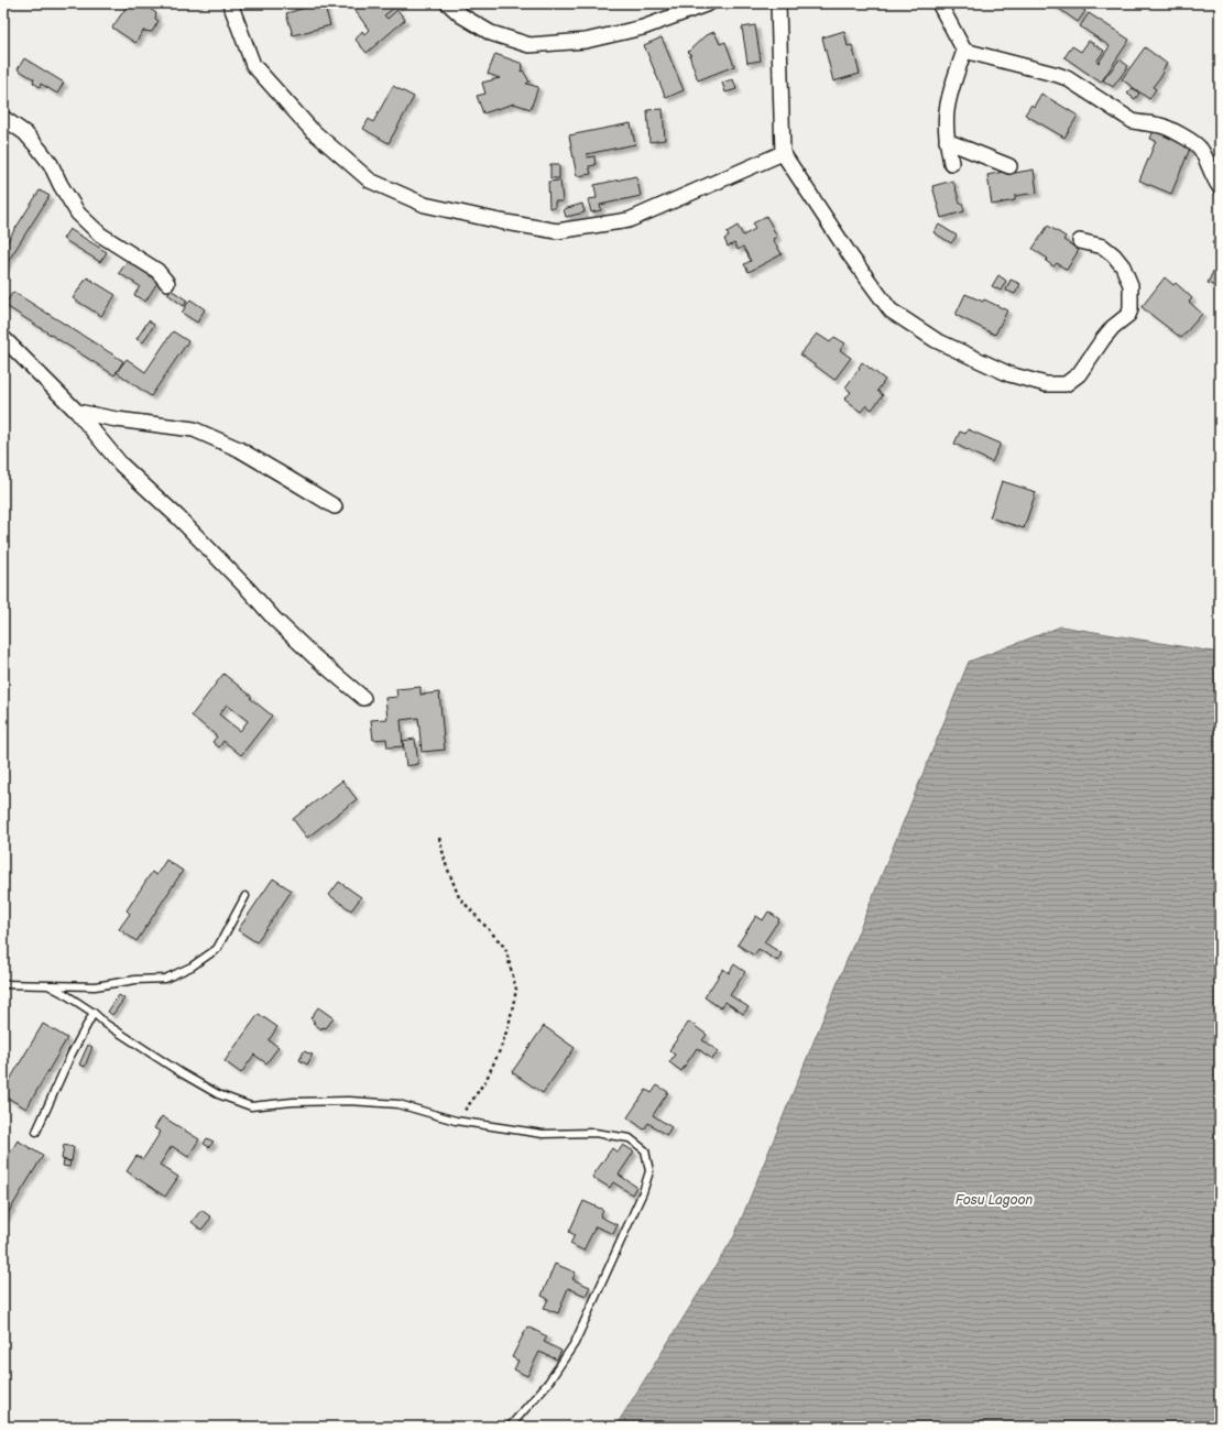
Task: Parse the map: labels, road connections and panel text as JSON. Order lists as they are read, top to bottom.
{
  "water": ["Fosu Lagoon"]
}
